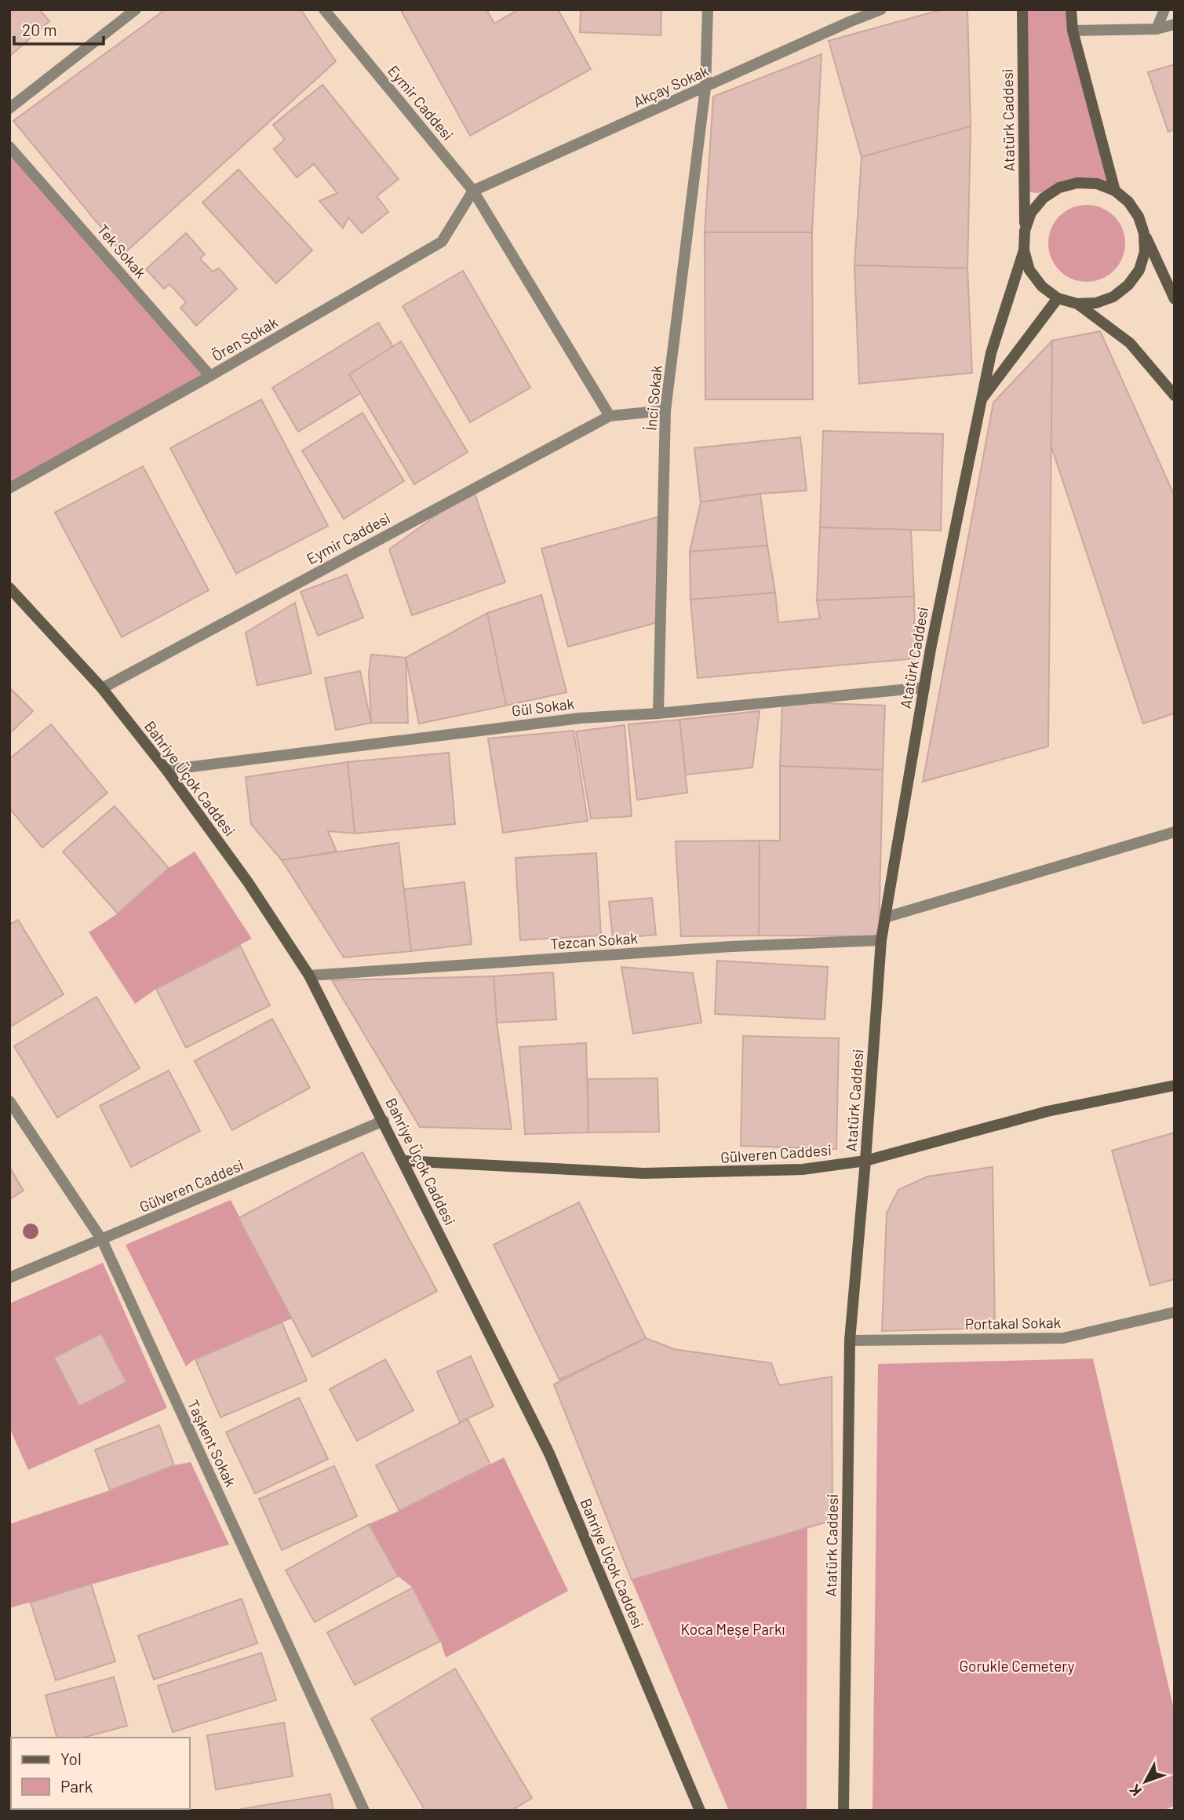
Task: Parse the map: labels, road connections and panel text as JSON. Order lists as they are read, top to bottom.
{
  "streets": {
    "street": [
      "Akçay Sokak",
      "Eymir Caddesi",
      "Atatürk Caddesi",
      "Tek Sokak",
      "Ören Sokak",
      "İnci Sokak",
      "Gül Sokak",
      "Bahriye Üçok Caddesi",
      "Tezcan Sokak",
      "Gülveren Caddesi",
      "Portakal Sokak",
      "Taşkent Sokak"
    ]
  },
  "crossings": [
    ["Akçay Sokak", "Eymir Caddesi"],
    ["Akçay Sokak", "Ören Sokak"],
    ["Akçay Sokak", "İnci Sokak"],
    ["Eymir Caddesi", "Ören Sokak"],
    ["Eymir Caddesi", "İnci Sokak"],
    ["Eymir Caddesi", "Bahriye Üçok Caddesi"],
    ["Atatürk Caddesi", "Gül Sokak"],
    ["Atatürk Caddesi", "Tezcan Sokak"],
    ["Atatürk Caddesi", "Gülveren Caddesi"],
    ["Atatürk Caddesi", "Portakal Sokak"],
    ["Tek Sokak", "Ören Sokak"],
    ["İnci Sokak", "Gül Sokak"],
    ["Gül Sokak", "Bahriye Üçok Caddesi"],
    ["Bahriye Üçok Caddesi", "Tezcan Sokak"],
    ["Bahriye Üçok Caddesi", "Gülveren Caddesi"],
    ["Gülveren Caddesi", "Taşkent Sokak"]
  ],
  "parks": ["Koca Meşe Parkı", "Gorukle Cemetery"],
  "legend": ["Yol", "Park"],
  "scale_bar": "20 m",
  "north": "bottom left"
}
